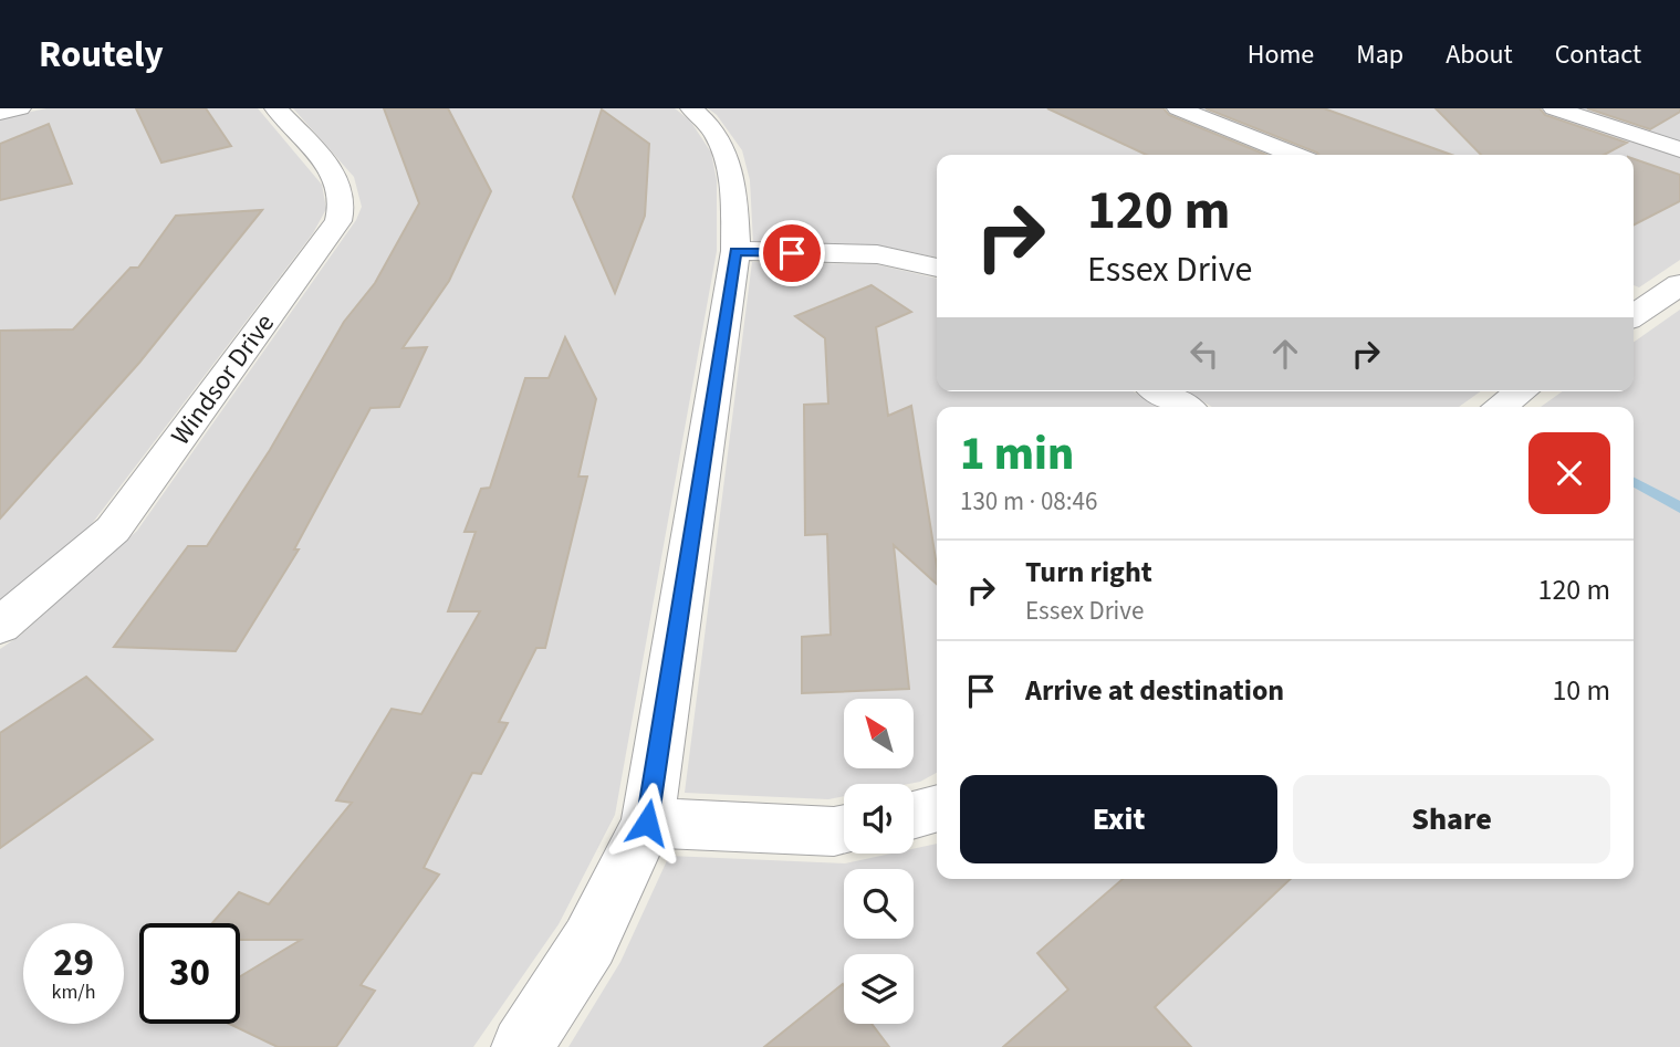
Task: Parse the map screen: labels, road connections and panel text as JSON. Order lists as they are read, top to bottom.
{
  "streets": {
    "street": ["Windsor Drive"]
  },
  "north": "top left",
  "page": {
    "header": "Routely",
    "nav": [
      "Home",
      "Map",
      "About",
      "Contact"
    ],
    "turn": ["120 m", "Essex Drive"],
    "heading": ["1 min", "130 m · 08:46"],
    "list": [
      {
        "name": "Turn right",
        "note": "Essex Drive",
        "value": "120 m"
      },
      {
        "name": "Arrive at destination",
        "value": "10 m"
      }
    ],
    "buttons": ["Exit", "Share"],
    "speed": "29 km/h",
    "limit": "30"
  }
}
